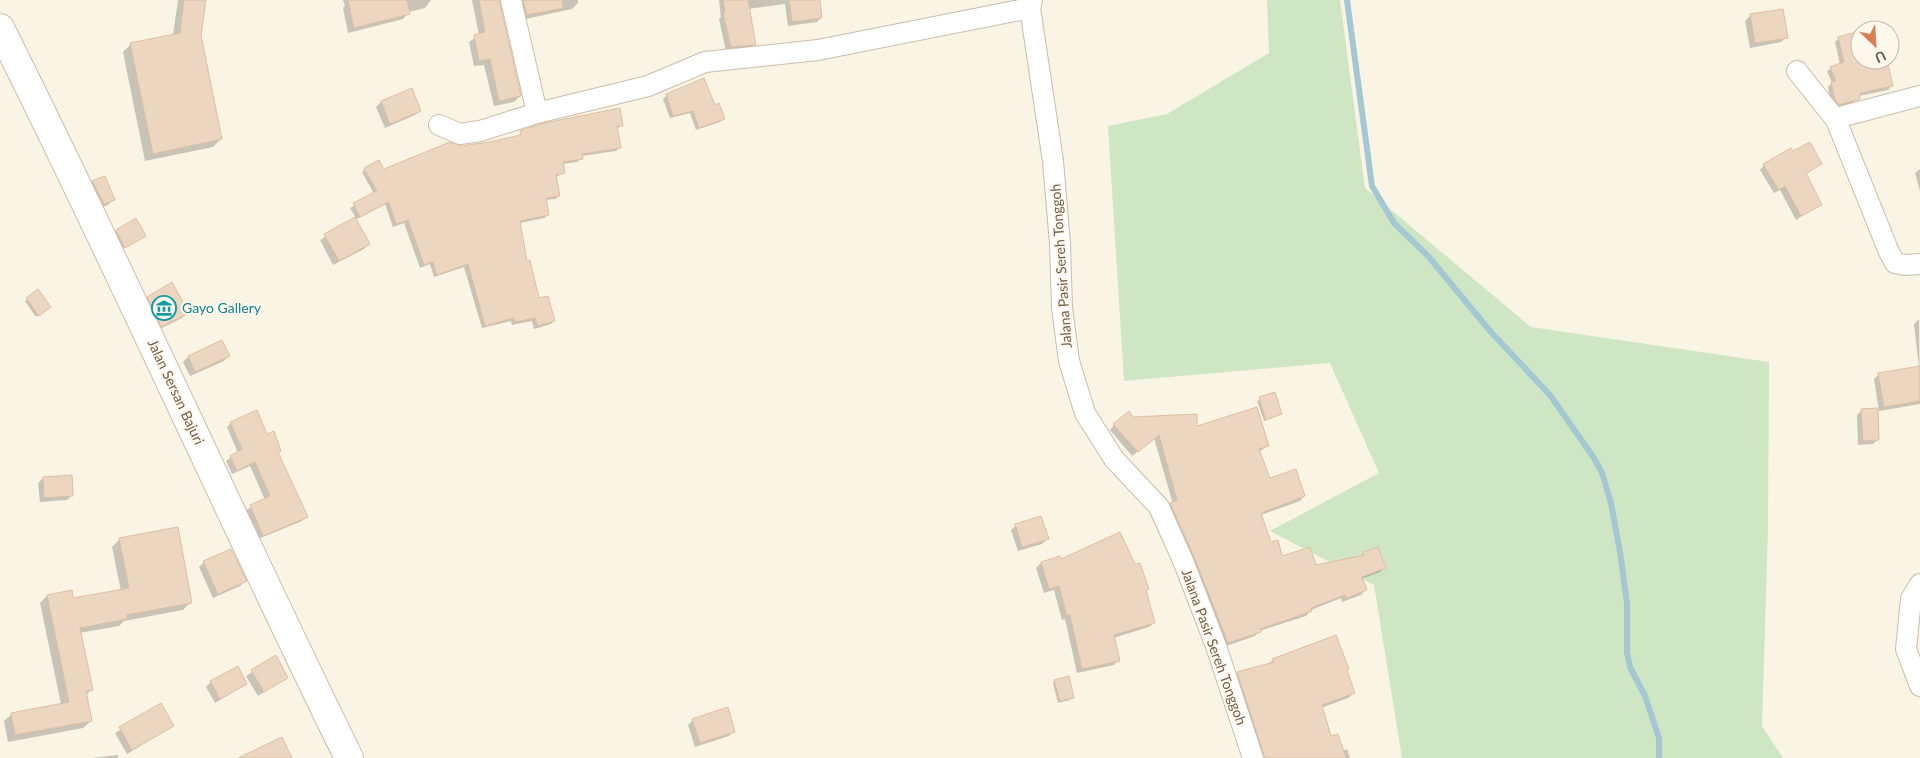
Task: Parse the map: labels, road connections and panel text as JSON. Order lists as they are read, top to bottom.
{
  "streets": {
    "main road": ["Jalan Sersan Bajuri"],
    "street": ["Jalana Pasir Sereh Tonggoh"]
  },
  "places": {
    "museum": ["Gayo Gallery"]
  },
  "north": "bottom right"
}
